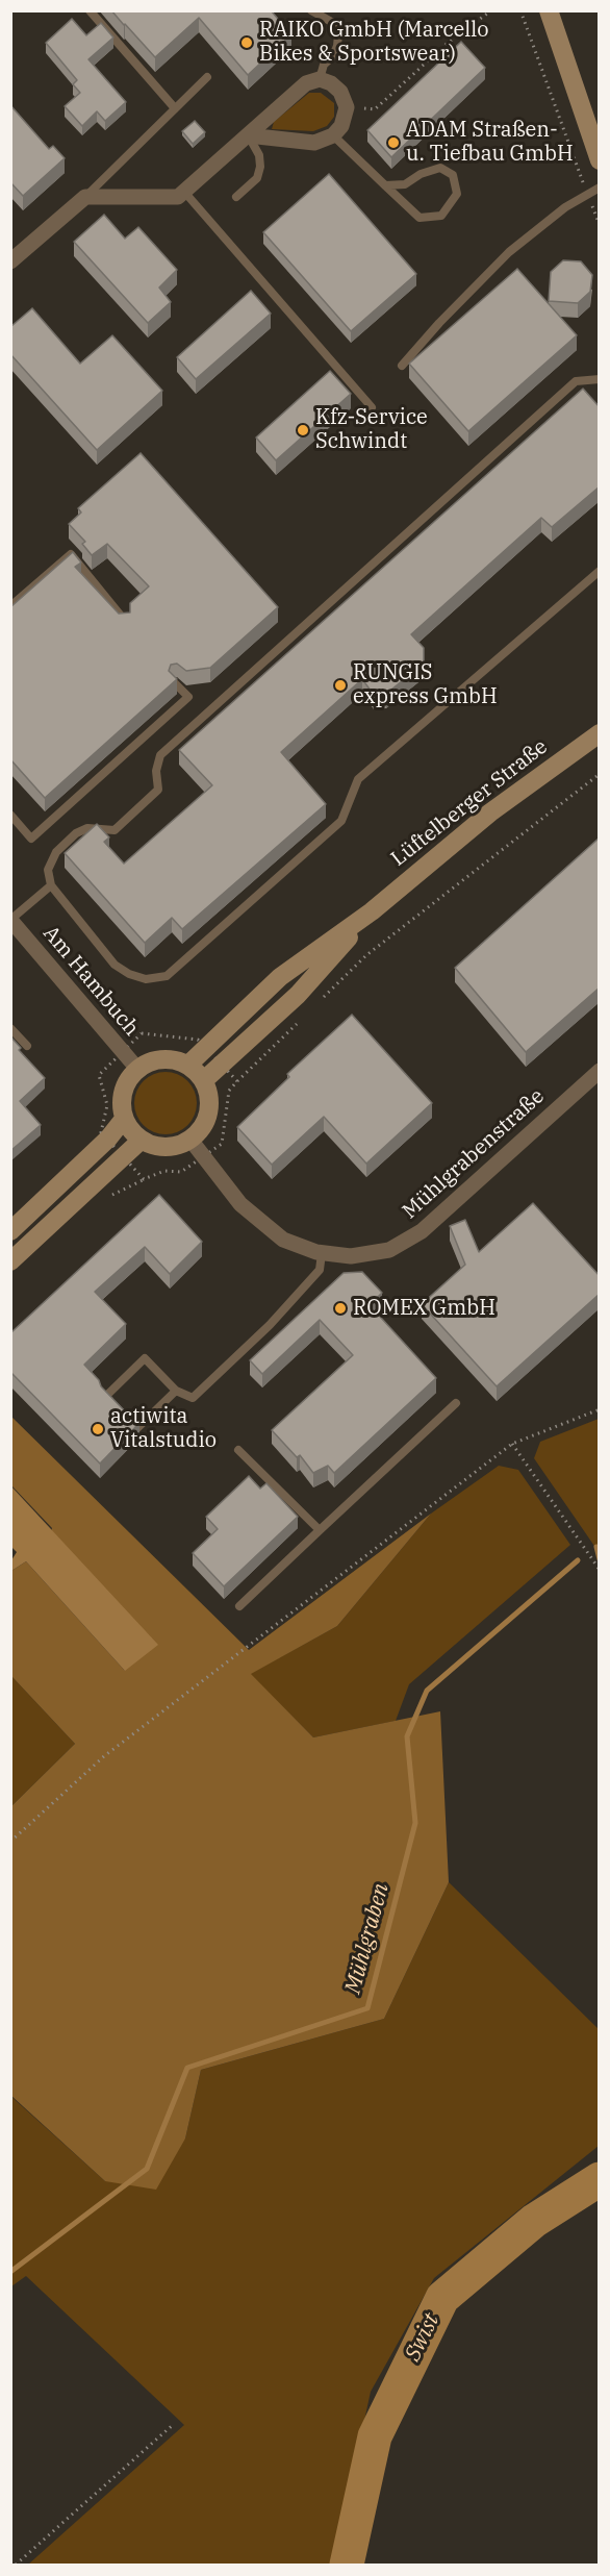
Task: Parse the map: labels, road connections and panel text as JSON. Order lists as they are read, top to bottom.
{
  "streets": {
    "main road": ["Lüftelberger Straße"],
    "street": ["Am Hambuch", "Mühlgrabenstraße"]
  },
  "crossings": [
    ["Lüftelberger Straße", "Am Hambuch"],
    ["Lüftelberger Straße", "Mühlgrabenstraße"],
    ["Am Hambuch", "Mühlgrabenstraße"]
  ],
  "water": ["Mühlgraben", "Swist"],
  "places": [
    "RAIKO GmbH (Marcello Bikes & Sportswear)",
    "ADAM Straßen- u. Tiefbau GmbH",
    "Kfz-Service Schwindt",
    "RUNGIS express GmbH",
    "ROMEX GmbH",
    "actiwita Vitalstudio"
  ]
}
